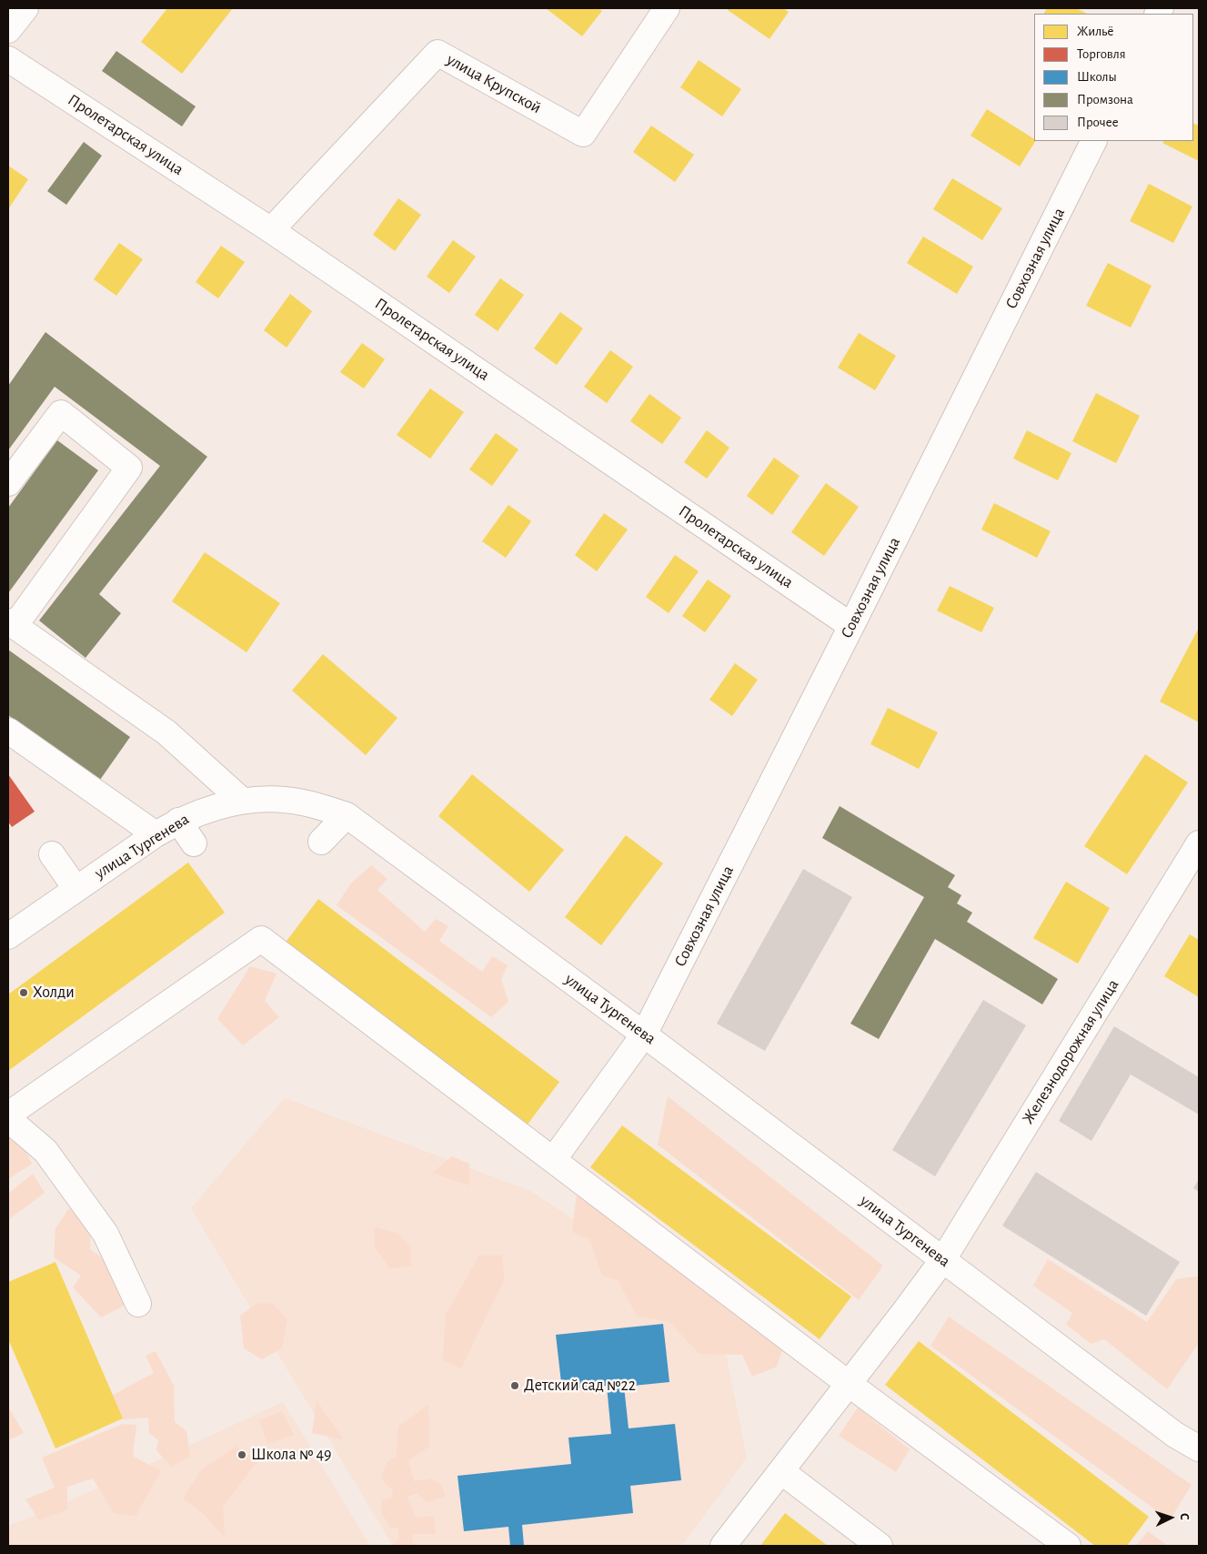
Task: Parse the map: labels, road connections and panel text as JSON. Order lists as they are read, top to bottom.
{
  "streets": {
    "street": [
      "улица Крупской",
      "Пролетарская улица",
      "Совхозная улица",
      "улица Тургенева",
      "Железнодорожная улица"
    ]
  },
  "crossings": [
    ["улица Крупской", "Пролетарская улица"],
    ["Пролетарская улица", "Совхозная улица"],
    ["Совхозная улица", "улица Тургенева"],
    ["улица Тургенева", "Железнодорожная улица"]
  ],
  "places": ["Холди", "Детский сад №22", "Школа № 49"],
  "legend": [
    "Жильё",
    "Торговля",
    "Школы",
    "Промзона",
    "Прочее"
  ],
  "north": "right"
}
